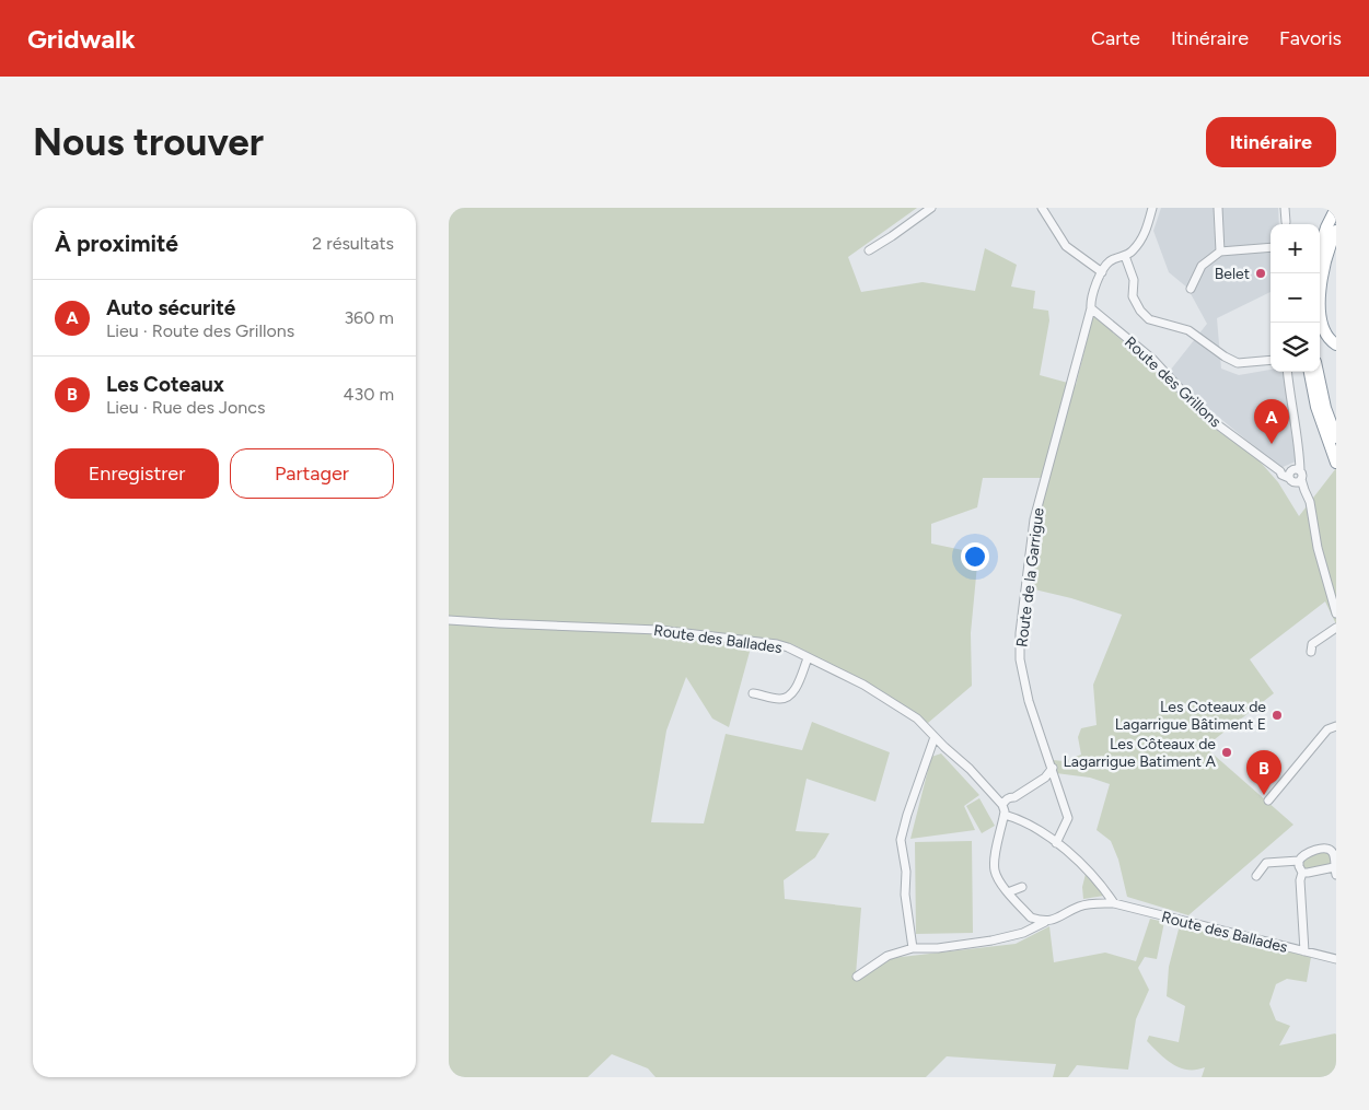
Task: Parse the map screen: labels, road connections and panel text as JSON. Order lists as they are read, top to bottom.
{
  "streets": {
    "street": ["Route des Grillons", "Route de la Garrigue", "Route des Ballades"]
  },
  "crossings": [
    ["Route des Grillons", "Route de la Garrigue"]
  ],
  "places": ["Belet", "Les Coteaux de Lagarrigue Bâtiment E", "Les Côteaux de Lagarrigue Batiment A"],
  "page": {
    "header": "Gridwalk",
    "nav": ["Carte", "Itinéraire", "Favoris"],
    "buttons": [
      "Itinéraire",
      ["Enregistrer", "Partager"]
    ],
    "title": "Nous trouver",
    "heading": ["À proximité", "2 résultats"],
    "map_buttons": ["+", "−"],
    "list": [
      {
        "mark": "A",
        "name": "Auto sécurité",
        "note": "Lieu · Route des Grillons",
        "value": "360 m"
      },
      {
        "mark": "B",
        "name": "Les Coteaux",
        "note": "Lieu · Rue des Joncs",
        "value": "430 m"
      }
    ],
    "pins": ["A", "B"]
  }
}
